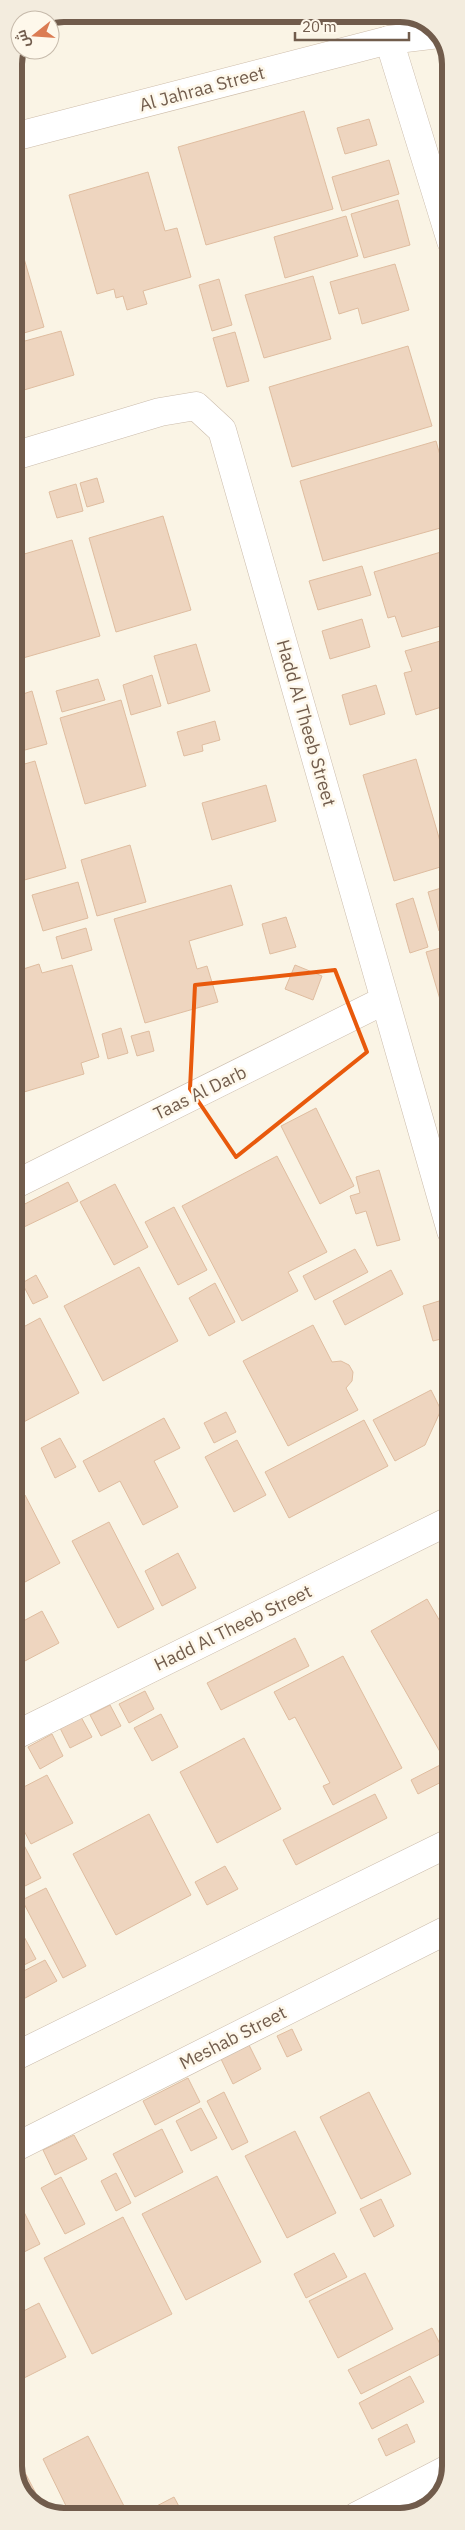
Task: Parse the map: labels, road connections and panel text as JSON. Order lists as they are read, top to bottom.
{
  "streets": {
    "street": [
      "Al Jahraa Street",
      "Hadd Al Theeb Street",
      "Taas Al Darb",
      "Meshab Street"
    ]
  },
  "crossings": [
    ["Hadd Al Theeb Street", "Taas Al Darb"]
  ],
  "scale_bar": "20 m",
  "north": "left"
}
